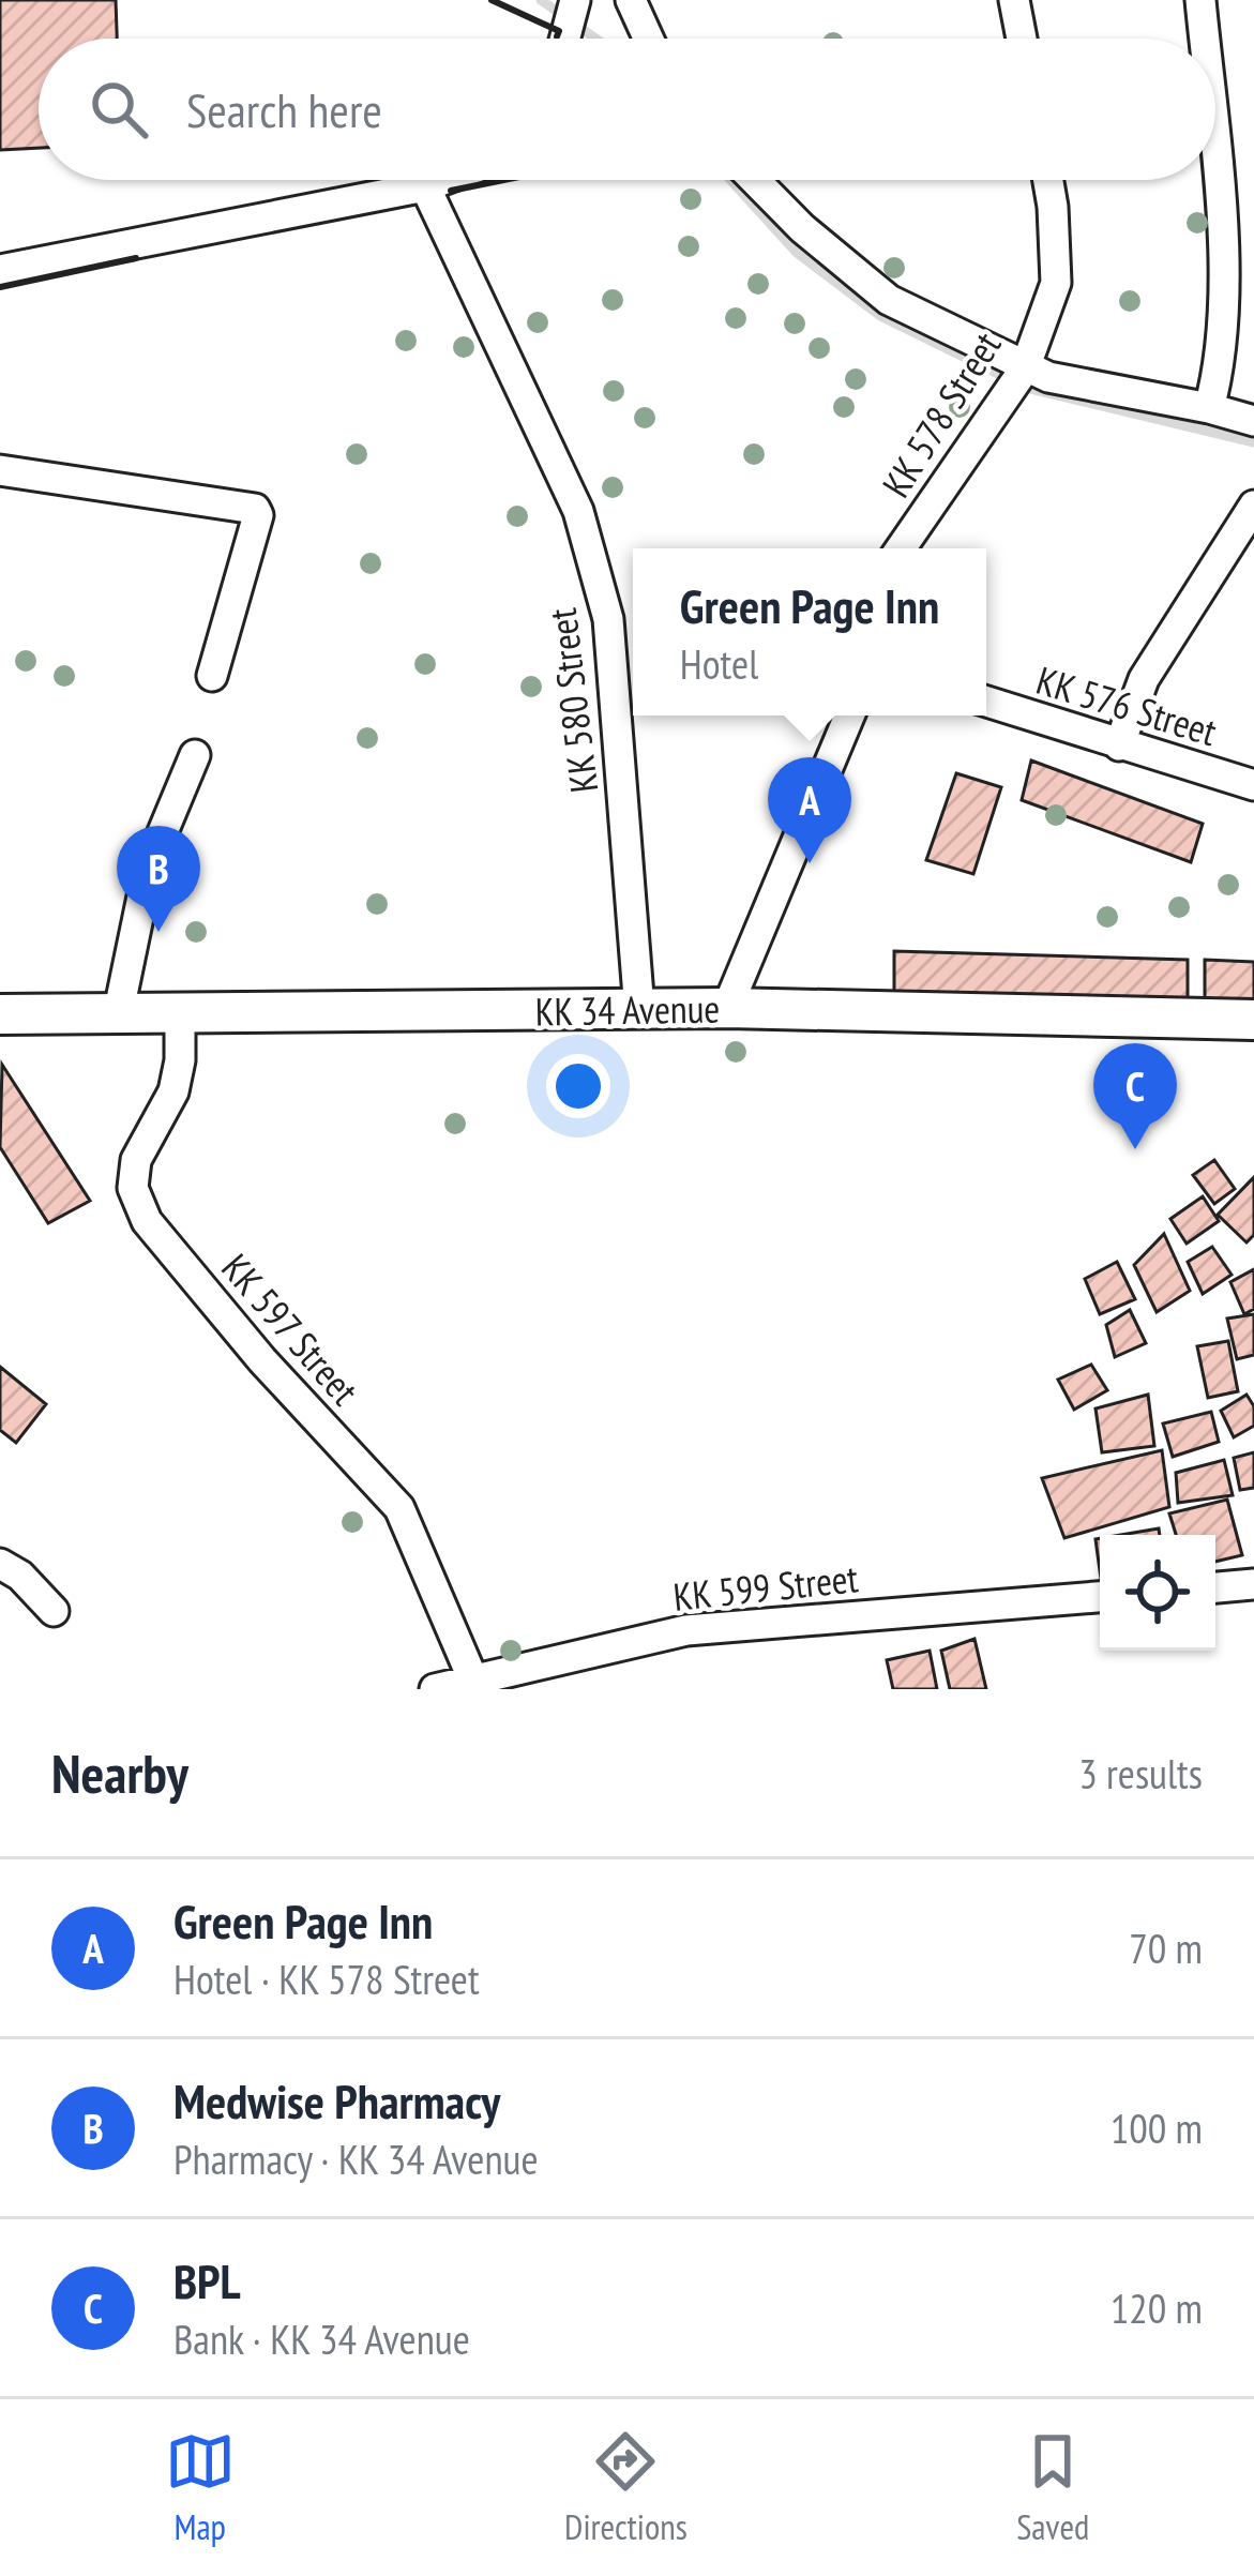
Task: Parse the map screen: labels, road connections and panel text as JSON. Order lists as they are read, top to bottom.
{
  "streets": {
    "main road": ["KK 34 Avenue"],
    "street": [
      "KK 578 Street",
      "KK 580 Street",
      "KK 576 Street",
      "KK 597 Street",
      "KK 599 Street"
    ]
  },
  "crossings": [
    ["KK 580 Street", "KK 34 Avenue"],
    ["KK 34 Avenue", "KK 597 Street"],
    ["KK 597 Street", "KK 599 Street"]
  ],
  "page": {
    "search": "Search here",
    "popup": ["Green Page Inn", "Hotel"],
    "pins": ["A", "B", "C"],
    "heading": ["Nearby", "3 results"],
    "list": [
      {
        "mark": "A",
        "name": "Green Page Inn",
        "note": "Hotel · KK 578 Street",
        "value": "70 m"
      },
      {
        "mark": "B",
        "name": "Medwise Pharmacy",
        "note": "Pharmacy · KK 34 Avenue",
        "value": "100 m"
      },
      {
        "mark": "C",
        "name": "BPL",
        "note": "Bank · KK 34 Avenue",
        "value": "120 m"
      }
    ],
    "nav": ["Map", "Directions", "Saved"]
  }
}
